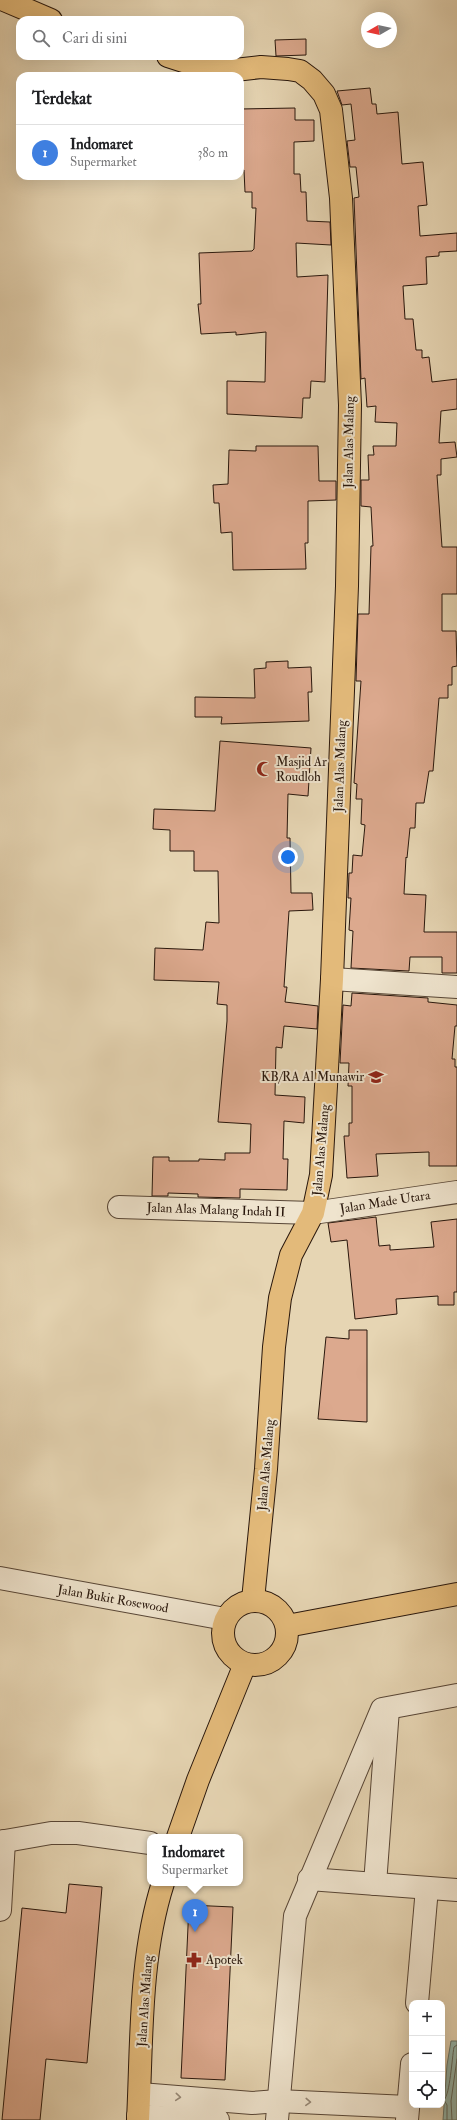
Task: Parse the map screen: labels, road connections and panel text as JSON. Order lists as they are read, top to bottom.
{
  "streets": {
    "main road": ["Jalan Alas Malang"],
    "street": ["Jalan Made Utara", "Jalan Alas Malang Indah II", "Jalan Bukit Rosewood"]
  },
  "crossings": [
    ["Jalan Alas Malang", "Jalan Made Utara"],
    ["Jalan Alas Malang", "Jalan Alas Malang Indah II"],
    ["Jalan Alas Malang", "Jalan Bukit Rosewood"],
    ["Jalan Made Utara", "Jalan Alas Malang Indah II"]
  ],
  "places": {
    "mosque": ["Masjid Ar Roudloh"],
    "school or university": ["KB/RA Al Munawir"],
    "pharmacy": ["Apotek"]
  },
  "north": "left",
  "page": {
    "search": "Cari di sini",
    "heading": "Terdekat",
    "list": [
      {
        "mark": "1",
        "name": "Indomaret",
        "note": "Supermarket",
        "value": "380 m"
      }
    ],
    "popup": ["Indomaret", "Supermarket"],
    "pins": "1",
    "map_buttons": ["+", "−"]
  }
}
